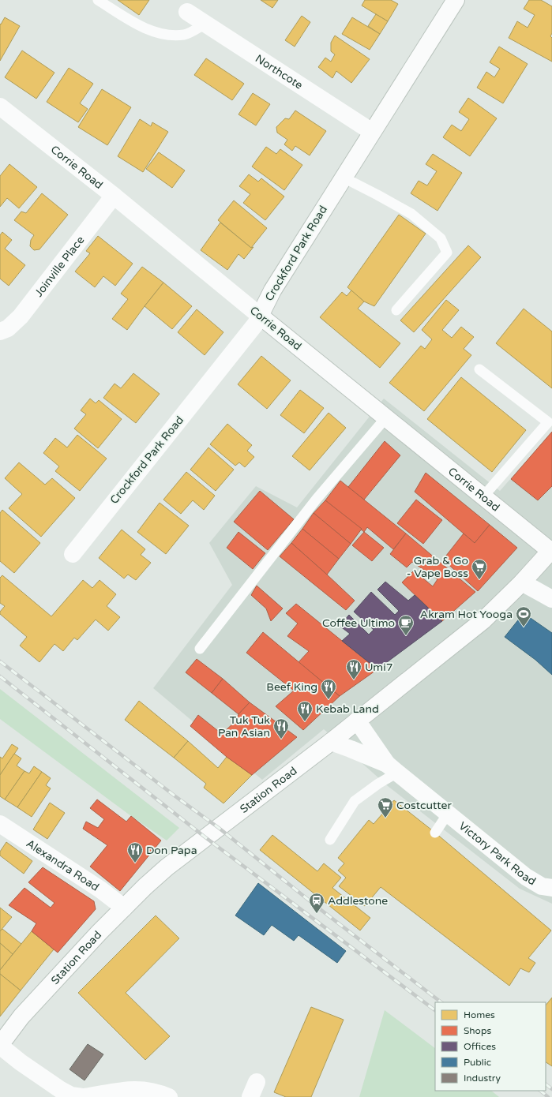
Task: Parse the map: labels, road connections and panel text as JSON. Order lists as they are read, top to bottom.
{
  "streets": {
    "street": [
      "Northcote",
      "Corrie Road",
      "Crockford Park Road",
      "Joinville Place",
      "Station Road",
      "Victory Park Road",
      "Alexandra Road"
    ]
  },
  "crossings": [
    ["Northcote", "Crockford Park Road"],
    ["Corrie Road", "Crockford Park Road"],
    ["Corrie Road", "Joinville Place"],
    ["Corrie Road", "Station Road"],
    ["Station Road", "Victory Park Road"],
    ["Station Road", "Alexandra Road"]
  ],
  "places": {
    "supermarket": ["Grab & Go - Vape Boss", "Costcutter"],
    "sports": ["Akram Hot Yooga"],
    "cafe": ["Coffee Ultimo"],
    "restaurant": [
      "Umi7",
      "Beef King",
      "Kebab Land",
      "Tuk Tuk Pan Asian",
      "Don Papa"
    ],
    "station": ["Addlestone"]
  },
  "legend": [
    "Homes",
    "Shops",
    "Offices",
    "Public",
    "Industry"
  ]
}
